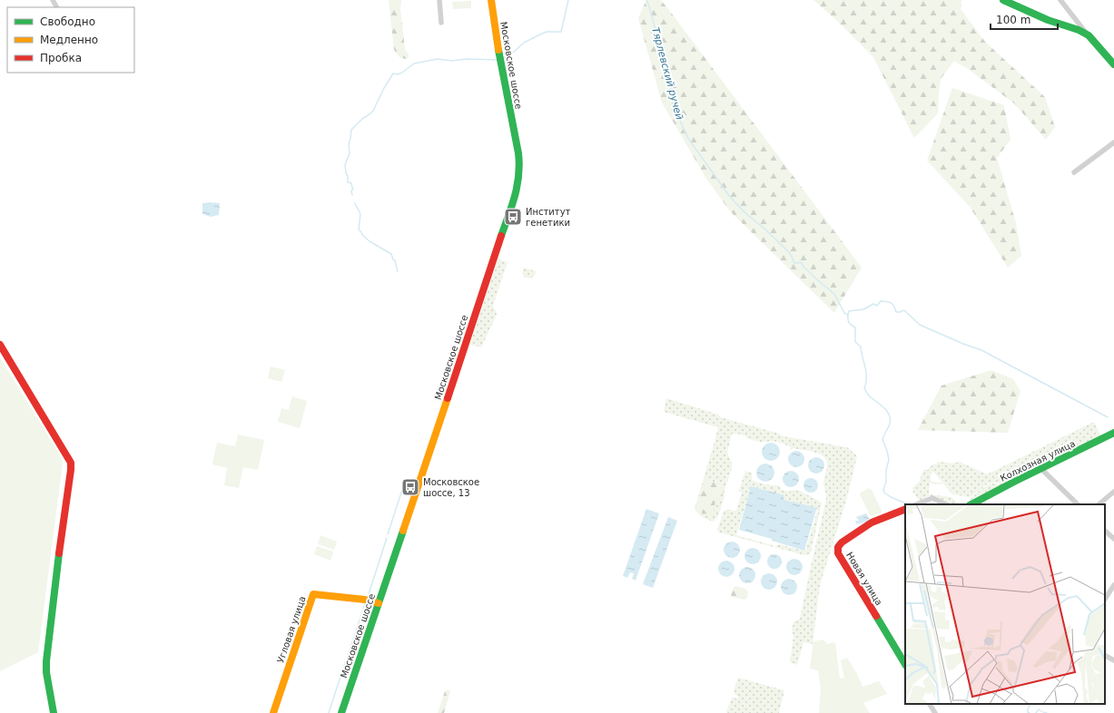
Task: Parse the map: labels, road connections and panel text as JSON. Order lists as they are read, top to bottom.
{
  "streets": {
    "street": [
      "Московское шоссе",
      "Колхозная улица",
      "Новая улица",
      "Угловая улица"
    ]
  },
  "crossings": [
    ["Московское шоссе", "Угловая улица"]
  ],
  "water": ["Тярлевский ручей"],
  "places": {
    "bus stop": ["Институт генетики", "Московское шоссе, 13"]
  },
  "legend": ["Свободно", "Медленно", "Пробка"],
  "scale_bar": "100 m"
}
